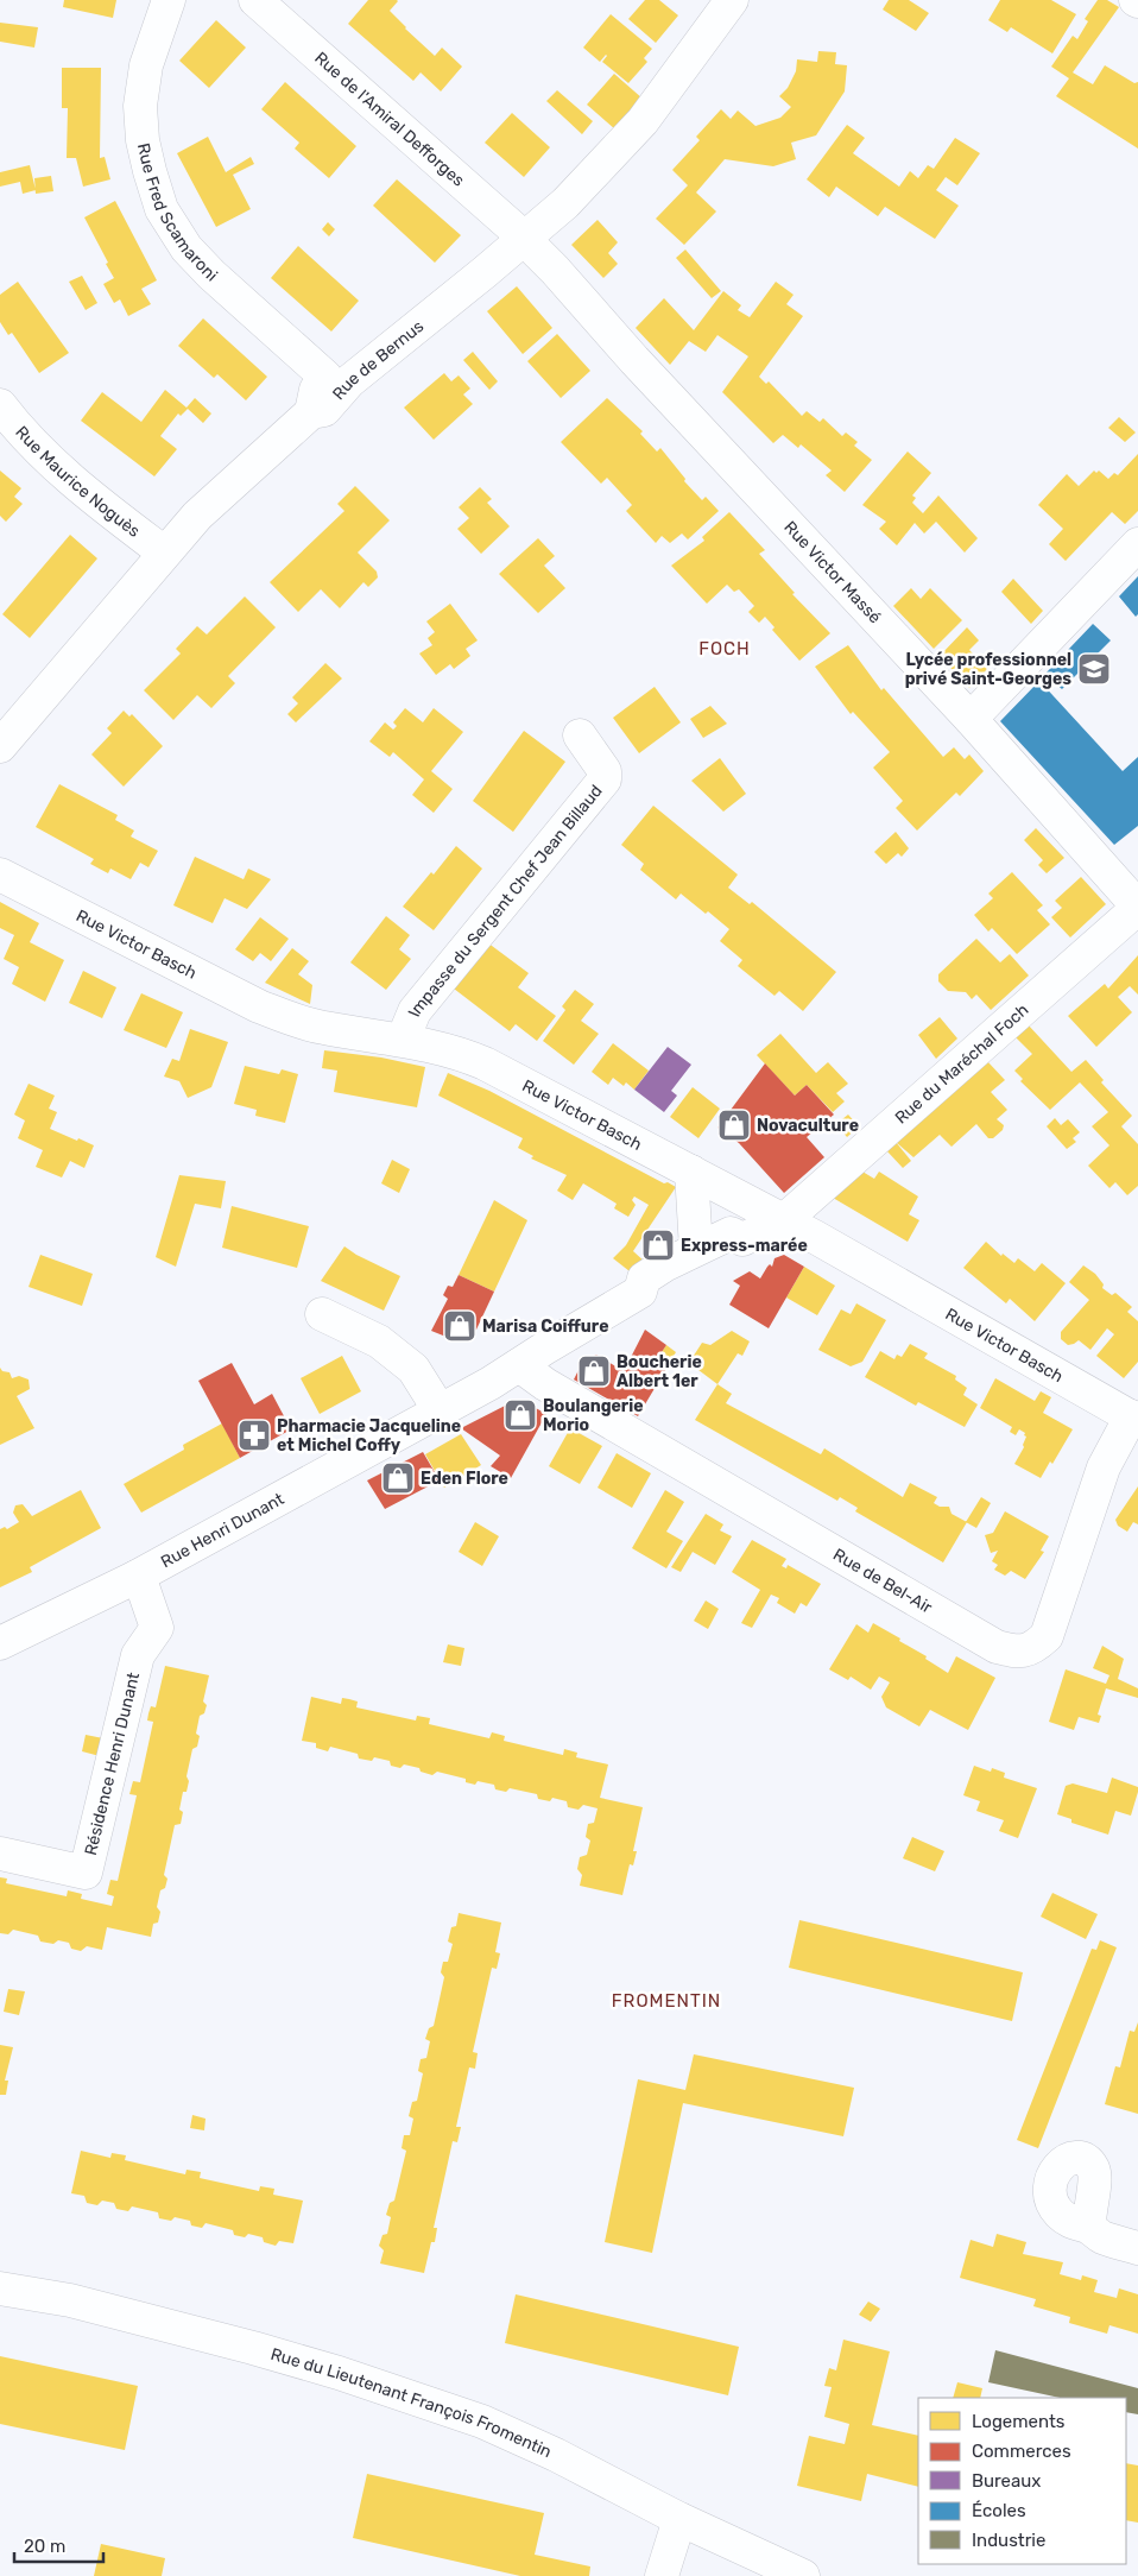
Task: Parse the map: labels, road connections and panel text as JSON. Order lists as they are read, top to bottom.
{
  "streets": {
    "street": [
      "Rue de l'Amiral Defforges",
      "Rue Fred Scamaroni",
      "Rue de Bernus",
      "Rue Maurice Noguès",
      "Rue Victor Massé",
      "Impasse du Sergent Chef Jean Billaud",
      "Rue Victor Basch",
      "Rue du Maréchal Foch",
      "Rue Henri Dunant",
      "Rue de Bel-Air",
      "Résidence Henri Dunant",
      "Rue du Lieutenant François Fromentin"
    ]
  },
  "crossings": [
    ["Rue de l'Amiral Defforges", "Rue de Bernus"],
    ["Rue de l'Amiral Defforges", "Rue Victor Massé"],
    ["Rue Fred Scamaroni", "Rue de Bernus"],
    ["Rue de Bernus", "Rue Victor Massé"],
    ["Rue Victor Massé", "Rue du Maréchal Foch"],
    ["Impasse du Sergent Chef Jean Billaud", "Rue Victor Basch"],
    ["Rue Victor Basch", "Rue du Maréchal Foch"],
    ["Rue Victor Basch", "Rue Henri Dunant"],
    ["Rue Victor Basch", "Rue de Bel-Air"],
    ["Rue du Maréchal Foch", "Rue Henri Dunant"],
    ["Rue Henri Dunant", "Rue de Bel-Air"],
    ["Rue Henri Dunant", "Résidence Henri Dunant"]
  ],
  "districts": ["FOCH", "FROMENTIN"],
  "places": {
    "school or university": ["Lycée professionnel privé Saint-Georges"],
    "shop": [
      "Novaculture",
      "Express-marée",
      "Marisa Coiffure",
      "Boucherie Albert 1er",
      "Boulangerie Morio",
      "Eden Flore"
    ],
    "pharmacy": ["Pharmacie Jacqueline et Michel Coffy"]
  },
  "legend": [
    "Logements",
    "Commerces",
    "Bureaux",
    "Écoles",
    "Industrie"
  ],
  "scale_bar": "20 m"
}
